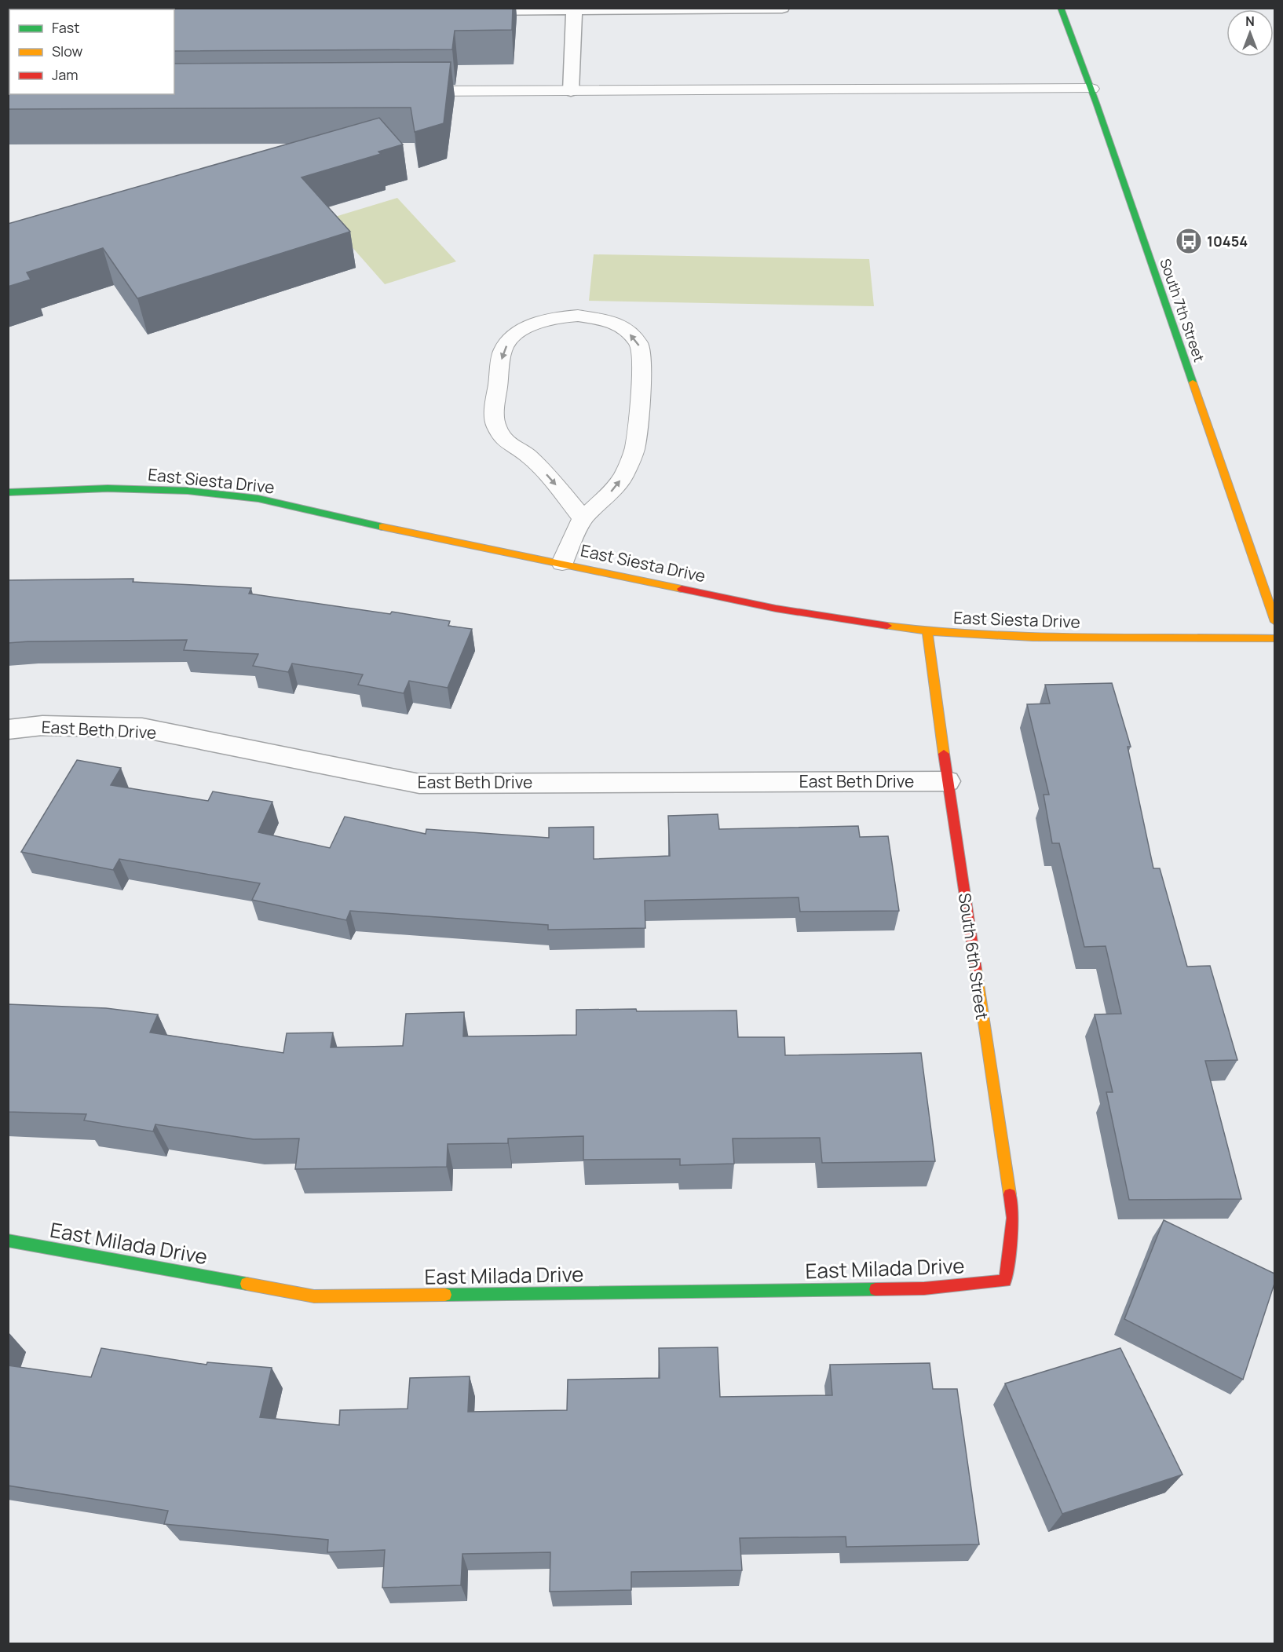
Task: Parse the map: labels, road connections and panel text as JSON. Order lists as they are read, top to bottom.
{
  "streets": {
    "street": [
      "South 7th Street",
      "East Siesta Drive",
      "East Beth Drive",
      "South 6th Street",
      "East Milada Drive"
    ]
  },
  "crossings": [
    ["East Siesta Drive", "South 6th Street"],
    ["East Beth Drive", "South 6th Street"],
    ["South 6th Street", "East Milada Drive"]
  ],
  "places": {
    "bus stop": ["10454"]
  },
  "legend": ["Fast", "Slow", "Jam"],
  "north": "top"
}
